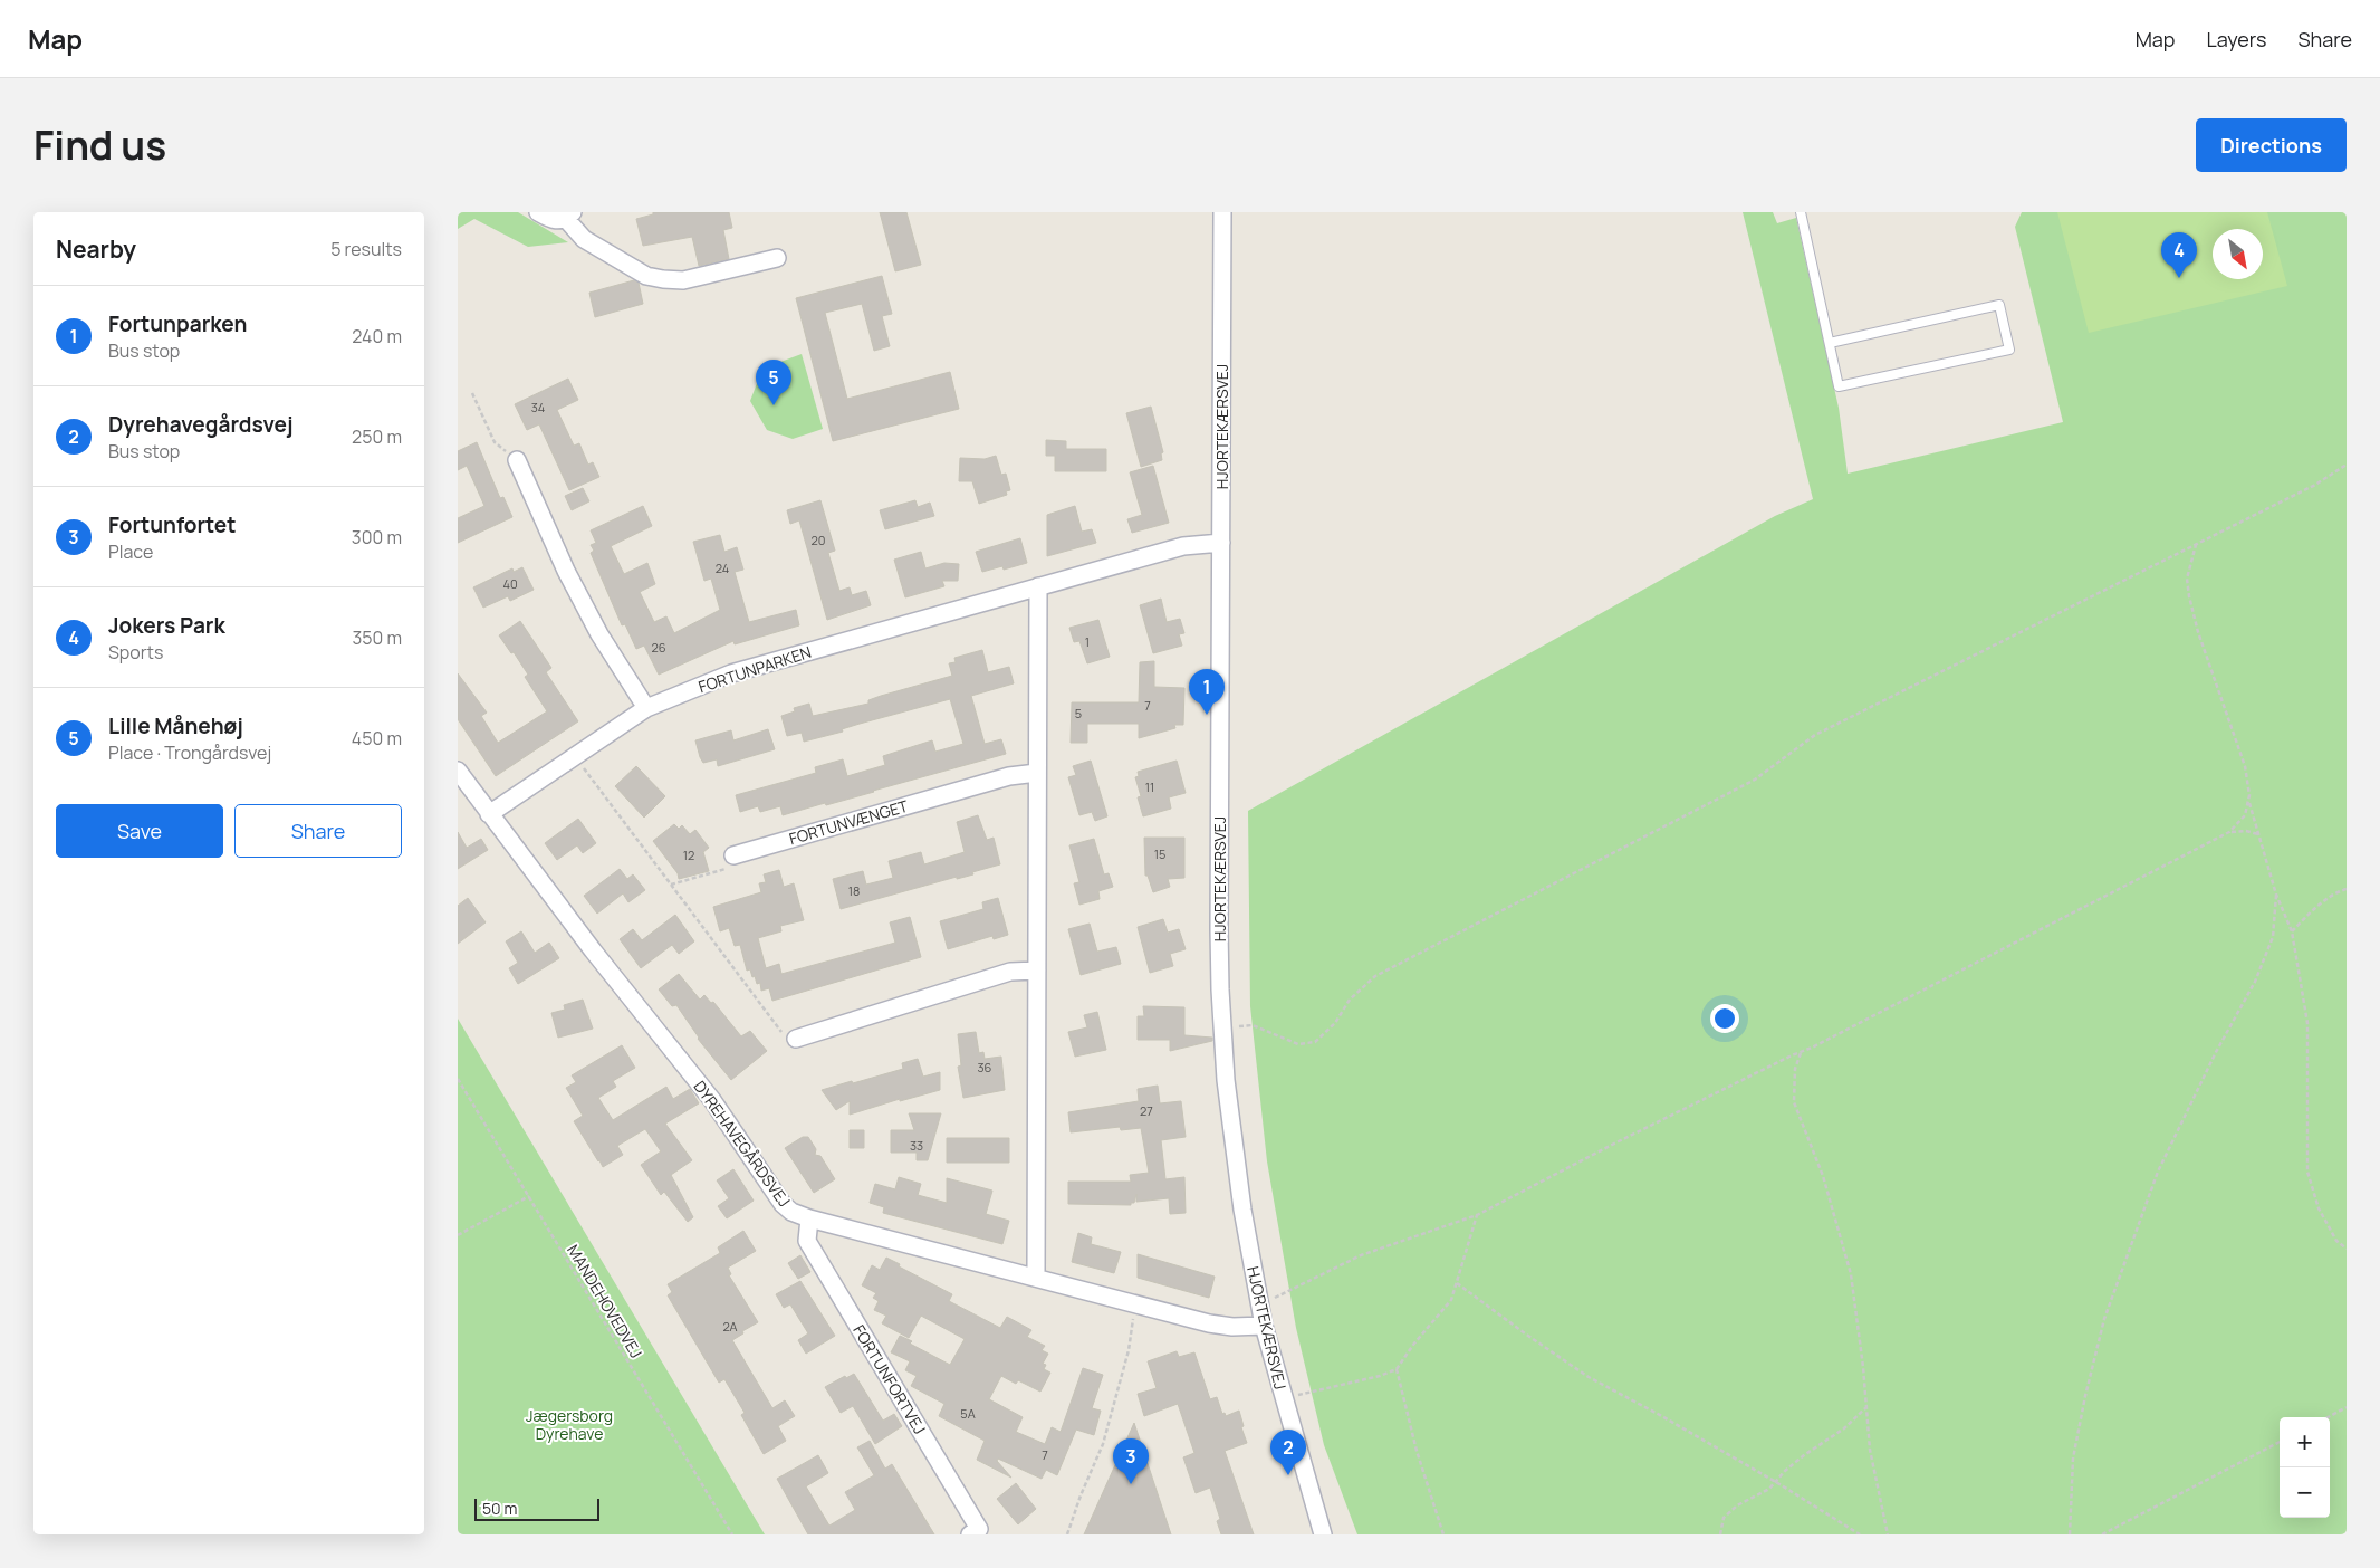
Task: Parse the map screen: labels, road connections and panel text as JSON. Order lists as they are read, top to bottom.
{
  "streets": {
    "street": [
      "HJORTEKÆRSVEJ",
      "FORTUNPARKEN",
      "FORTUNVÆNGET",
      "DYREHAVEGÅRDSVEJ",
      "FORTUNFORTVEJ"
    ],
    "path": ["MANDEHOVEDVEJ"]
  },
  "crossings": [
    ["HJORTEKÆRSVEJ", "FORTUNPARKEN"],
    ["HJORTEKÆRSVEJ", "DYREHAVEGÅRDSVEJ"],
    ["FORTUNPARKEN", "DYREHAVEGÅRDSVEJ"],
    ["DYREHAVEGÅRDSVEJ", "FORTUNFORTVEJ"]
  ],
  "parks": ["Jægersborg Dyrehave"],
  "house_numbers": [
    "34",
    "20",
    "24",
    "40",
    "1",
    "26",
    "7",
    "5",
    "11",
    "15",
    "12",
    "18",
    "36",
    "27",
    "33",
    "2A",
    "5A",
    "7"
  ],
  "scale_bar": "50 m",
  "north": "bottom right",
  "page": {
    "header": "Map",
    "nav": ["Map", "Layers", "Share"],
    "title": "Find us",
    "buttons": [
      "Directions",
      ["Save", "Share"]
    ],
    "heading": ["Nearby", "5 results"],
    "pins": [
      "4",
      "5",
      "1",
      "2",
      "3"
    ],
    "list": [
      {
        "mark": "1",
        "name": "Fortunparken",
        "note": "Bus stop",
        "value": "240 m"
      },
      {
        "mark": "2",
        "name": "Dyrehavegårdsvej",
        "note": "Bus stop",
        "value": "250 m"
      },
      {
        "mark": "3",
        "name": "Fortunfortet",
        "note": "Place",
        "value": "300 m"
      },
      {
        "mark": "4",
        "name": "Jokers Park",
        "note": "Sports",
        "value": "350 m"
      },
      {
        "mark": "5",
        "name": "Lille Månehøj",
        "note": "Place · Trongårdsvej",
        "value": "450 m"
      }
    ],
    "map_buttons": ["+", "−"],
    "scale": "50 m"
  }
}
